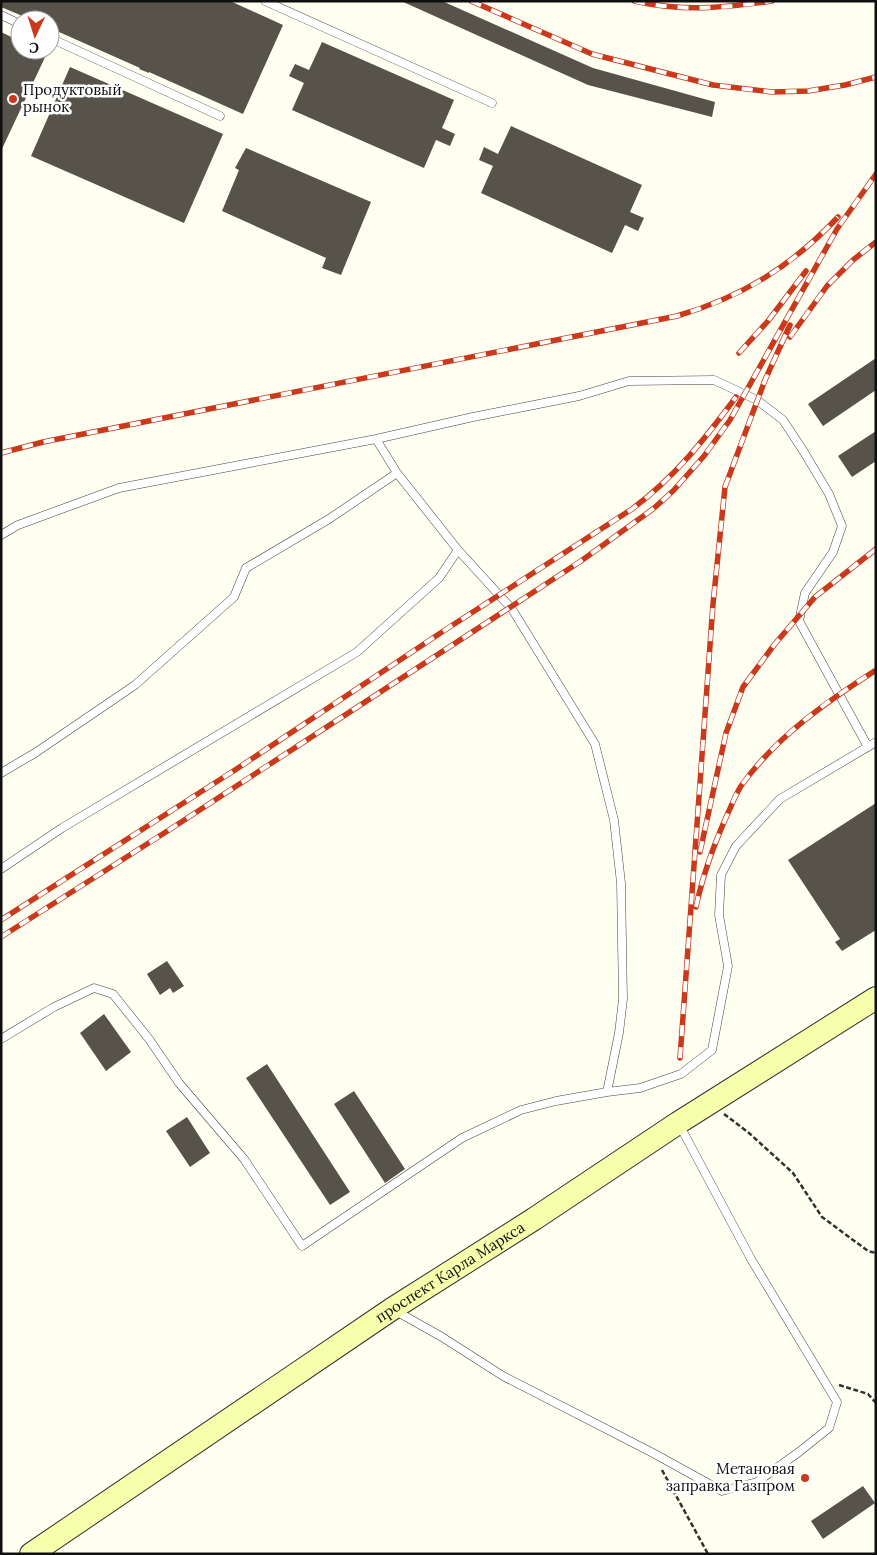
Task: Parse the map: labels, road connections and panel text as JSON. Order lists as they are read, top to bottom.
{
  "streets": {
    "main road": ["проспект Карла Маркса"]
  },
  "places": ["Продуктовый рынок", "Метановая заправка Газпром"],
  "north": "bottom"
}
